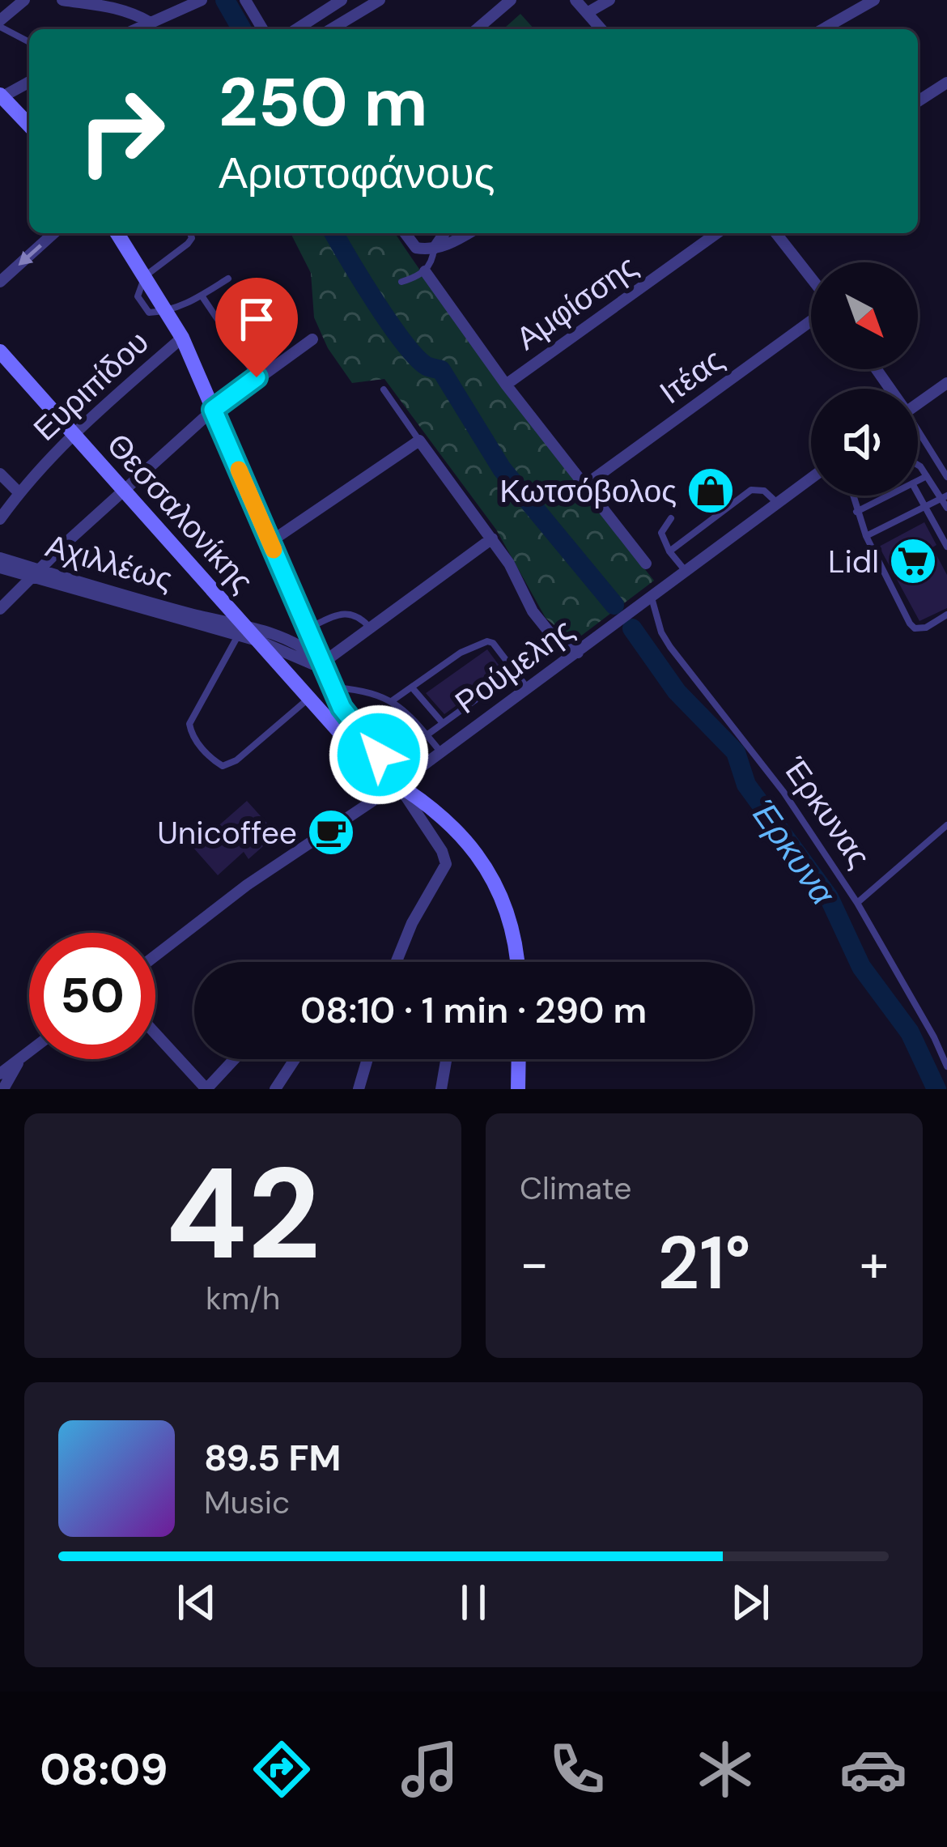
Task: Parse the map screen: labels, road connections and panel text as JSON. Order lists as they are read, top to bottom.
{
  "streets": {
    "main road": ["Θεσσαλονίκης"],
    "street": [
      "Αμφίσσης",
      "Ιτέας",
      "Ευριπίδου",
      "Αχιλλέως",
      "Ρούμελης"
    ],
    "lane": ["Έρκυνας"]
  },
  "crossings": [
    ["Ευριπίδου", "Θεσσαλονίκης"],
    ["Θεσσαλονίκης", "Αχιλλέως"],
    ["Θεσσαλονίκης", "Ρούμελης"],
    ["Ρούμελης", "Έρκυνας"]
  ],
  "water": ["Έρκυνα"],
  "places": {
    "shop": ["Κωτσόβολος"],
    "supermarket": ["Lidl"],
    "cafe": ["Unicoffee"]
  },
  "north": "bottom right",
  "page": {
    "turn": ["250 m", "Αριστοφάνους"],
    "limit": "50",
    "trip": "08:10 · 1 min · 290 m",
    "tile": [
      ["42", "km/h"],
      "Climate"
    ],
    "heat": ["−", "21°", "+"],
    "song": ["89.5 FM", "Music"],
    "tabs": "08:09"
  }
}
